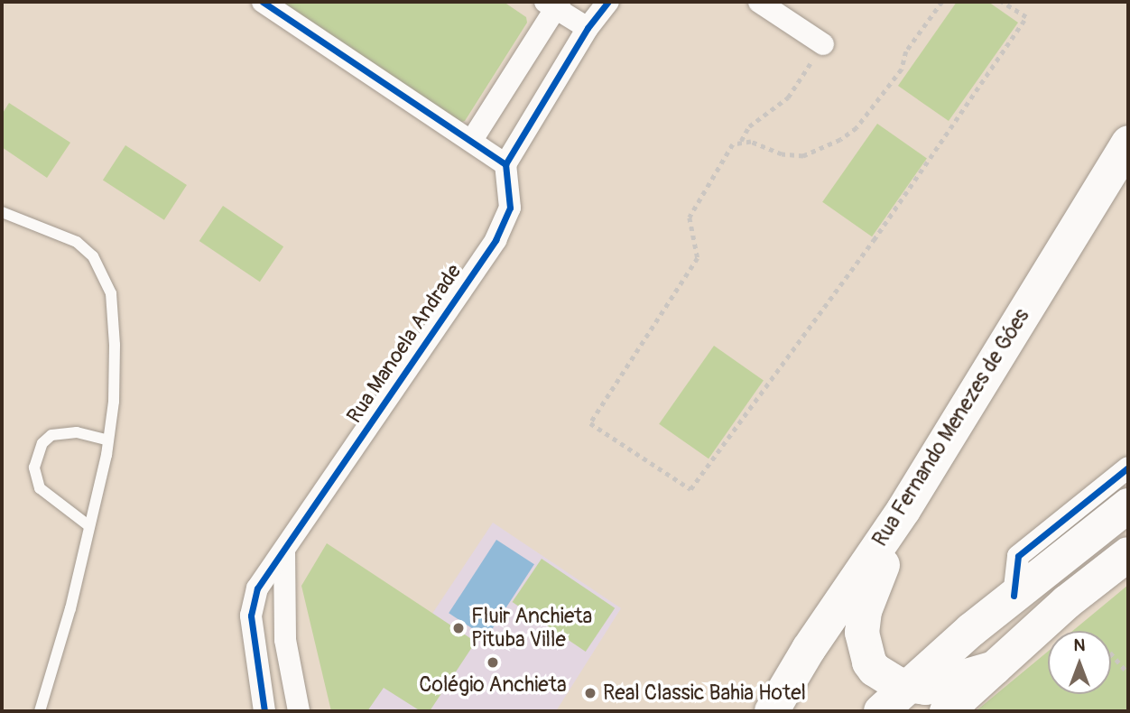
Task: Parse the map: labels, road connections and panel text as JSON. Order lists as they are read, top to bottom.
{
  "streets": {
    "main road": ["Rua Fernando Menezes de Góes"],
    "street": ["Rua Manoela Andrade"]
  },
  "places": ["Fluir Anchieta Pituba Ville", "Colégio Anchieta", "Real Classic Bahia Hotel"],
  "north": "top"
}
